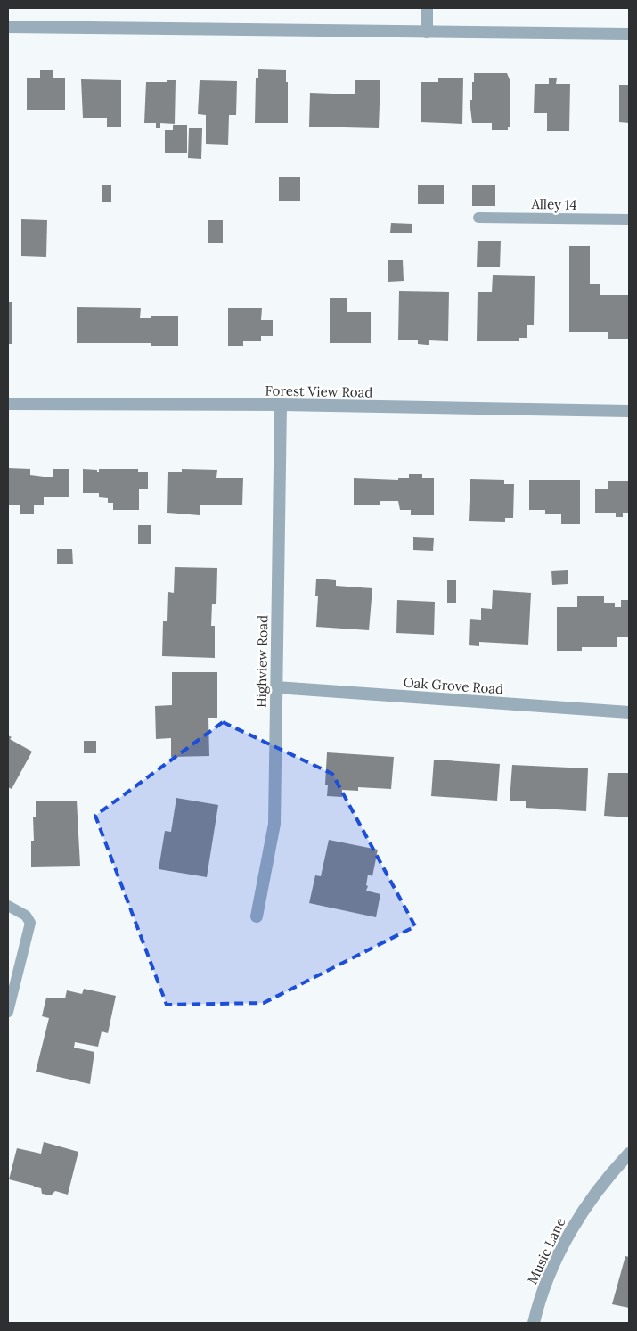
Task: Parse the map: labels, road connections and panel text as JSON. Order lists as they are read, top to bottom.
{
  "streets": {
    "street": [
      "Forest View Road",
      "Highview Road",
      "Oak Grove Road",
      "Music Lane"
    ],
    "lane": ["Alley 14"]
  },
  "crossings": [
    ["Forest View Road", "Highview Road"],
    ["Highview Road", "Oak Grove Road"]
  ]
}
